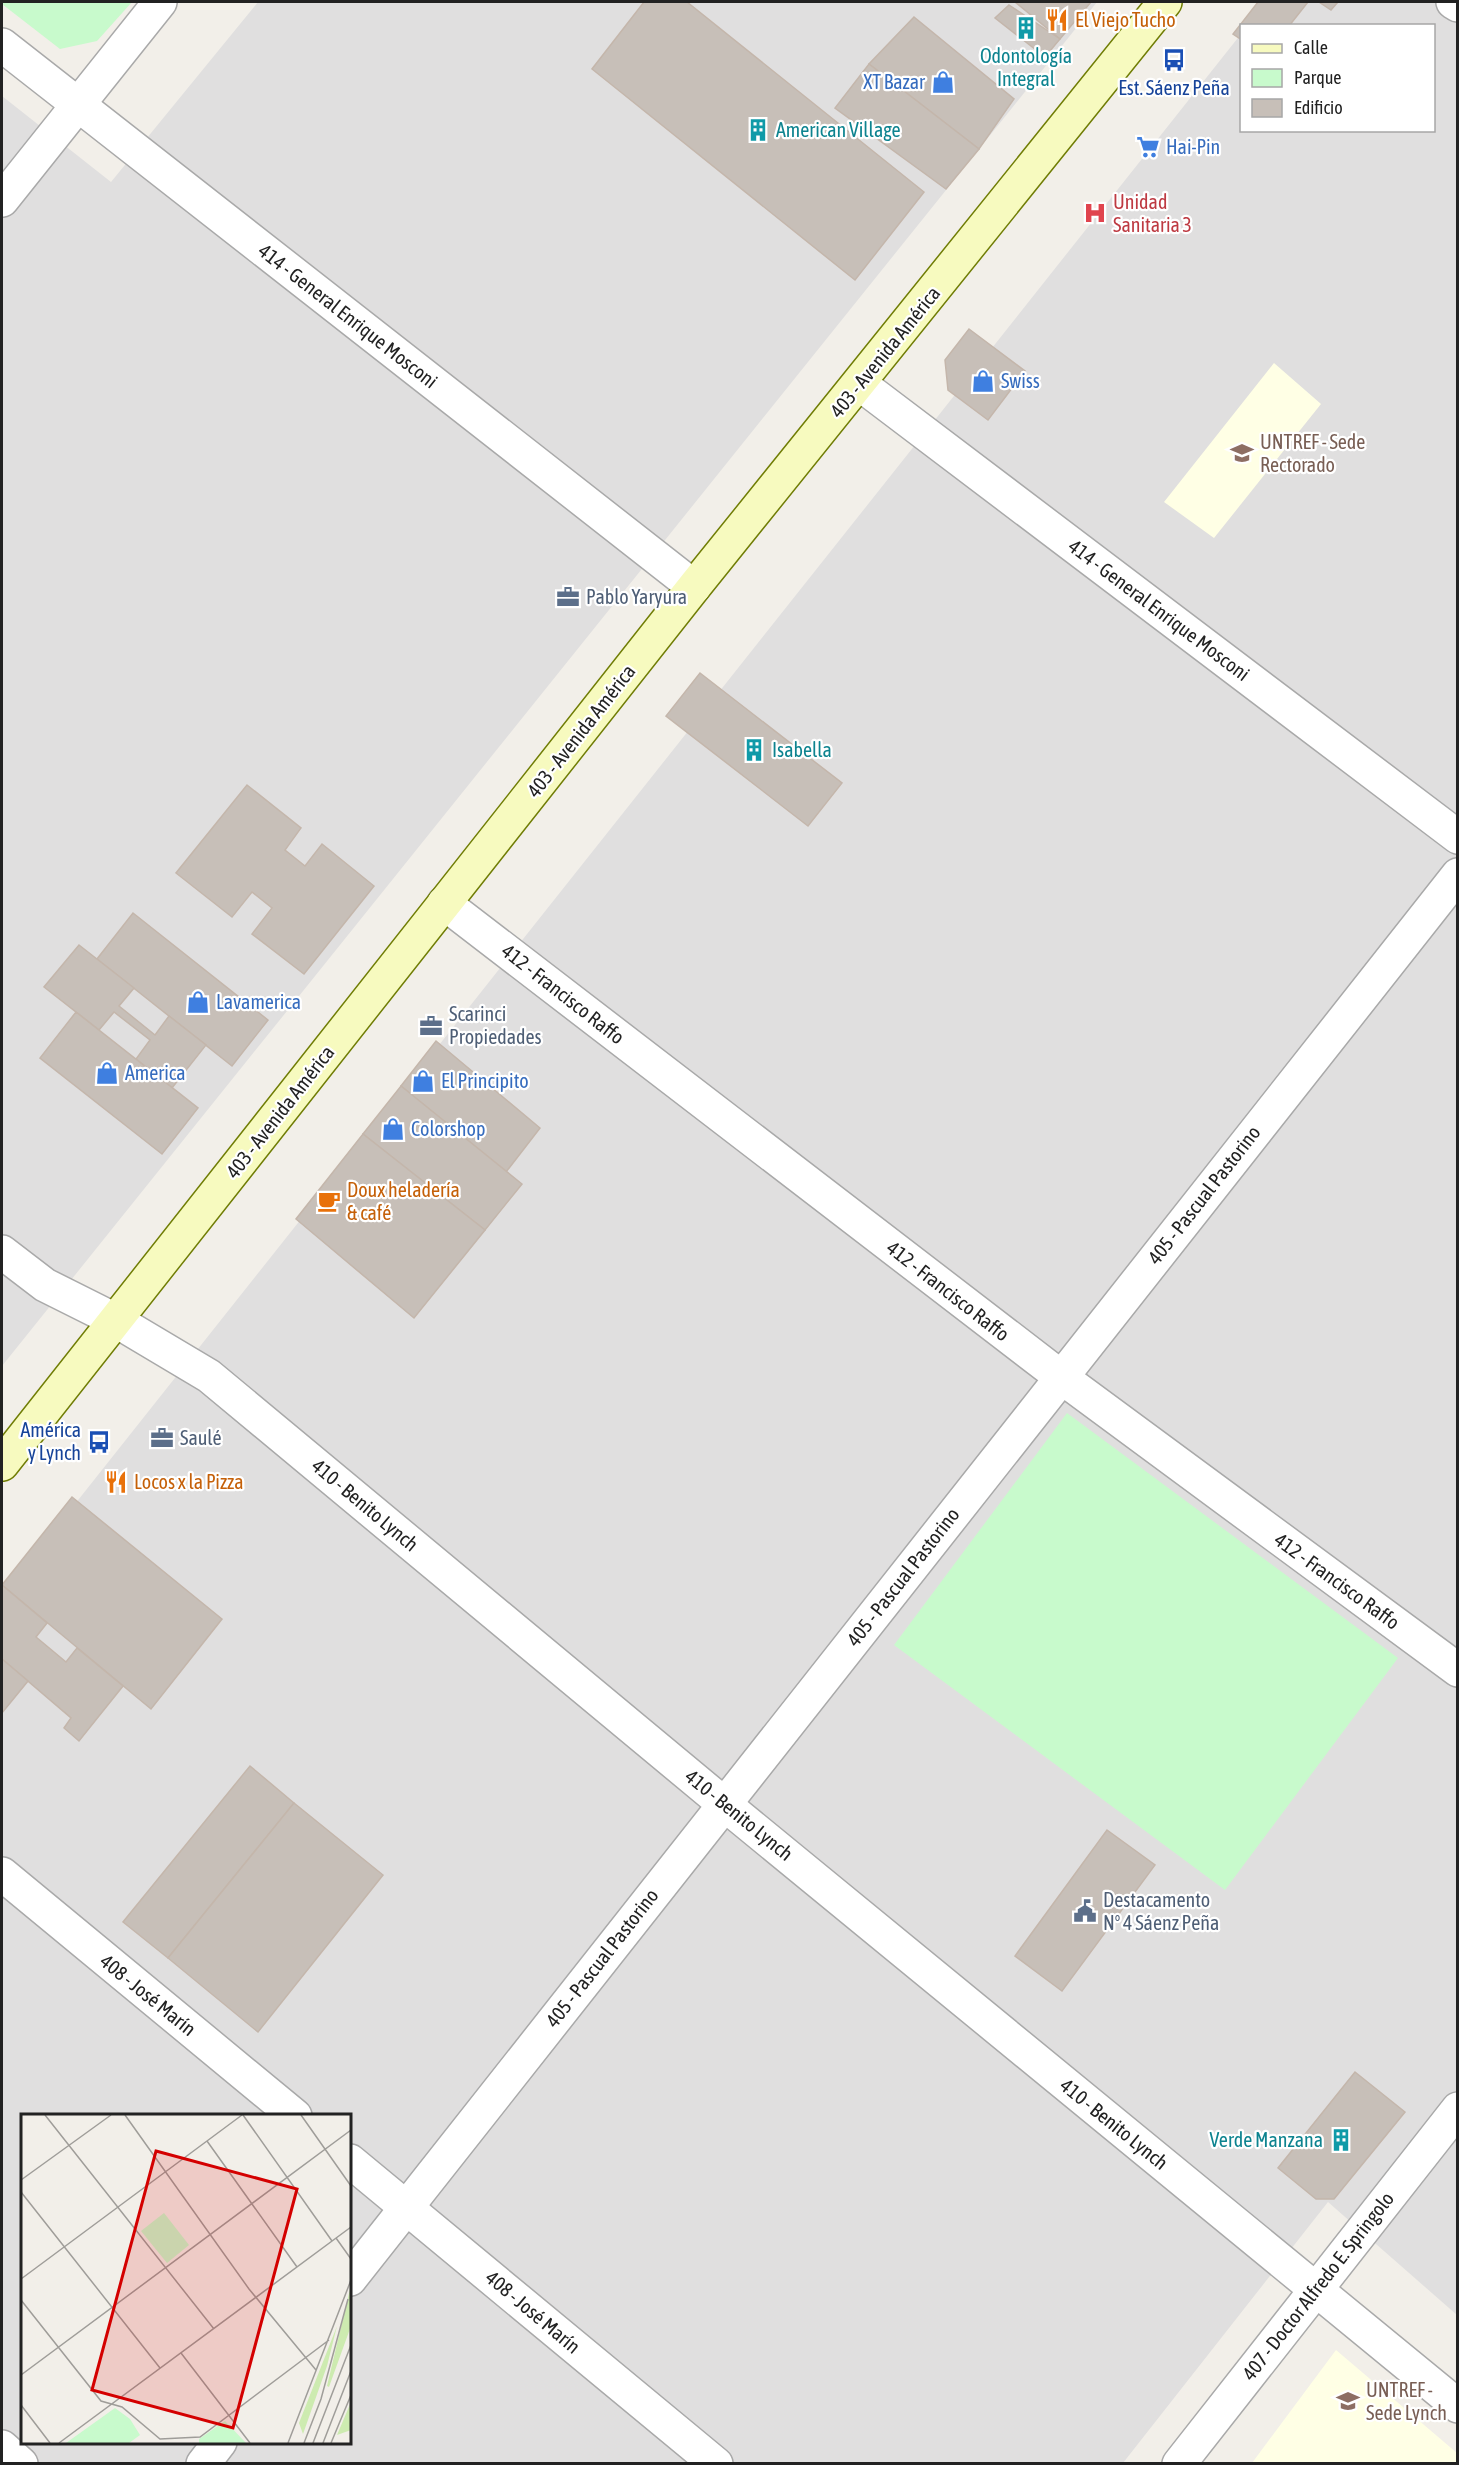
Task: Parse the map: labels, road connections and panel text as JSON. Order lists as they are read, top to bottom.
{
  "streets": {
    "main road": ["403 - Avenida América"],
    "street": [
      "414 - General Enrique Mosconi",
      "412 - Francisco Raffo",
      "405 - Pascual Pastorino",
      "410 - Benito Lynch",
      "408 - José Marín",
      "407 - Doctor Alfredo E. Springolo"
    ]
  },
  "crossings": [
    ["414 - General Enrique Mosconi", "403 - Avenida América"],
    ["403 - Avenida América", "412 - Francisco Raffo"],
    ["403 - Avenida América", "410 - Benito Lynch"],
    ["412 - Francisco Raffo", "405 - Pascual Pastorino"],
    ["405 - Pascual Pastorino", "410 - Benito Lynch"],
    ["405 - Pascual Pastorino", "408 - José Marín"],
    ["410 - Benito Lynch", "407 - Doctor Alfredo E. Springolo"]
  ],
  "places": {
    "restaurant": ["El Viejo Tucho", "Locos x la Pizza"],
    "building": [
      "Odontología Integral",
      "American Village",
      "Isabella",
      "Verde Manzana"
    ],
    "bus stop": ["Est. Sáenz Peña", "América y Lynch"],
    "shop": [
      "XT Bazar",
      "Swiss",
      "Lavamerica",
      "America",
      "El Principito",
      "Colorshop"
    ],
    "supermarket": ["Hai-Pin"],
    "hospital": ["Unidad Sanitaria 3"],
    "school or university": ["UNTREF - Sede Rectorado", "UNTREF - Sede Lynch"],
    "office": ["Pablo Yaryura", "Scarinci Propiedades", "Saulé"],
    "cafe": ["Doux heladería & café"],
    "public building": ["Destacamento N° 4 Sáenz Peña"]
  },
  "legend": ["Calle", "Parque", "Edificio"]
}
